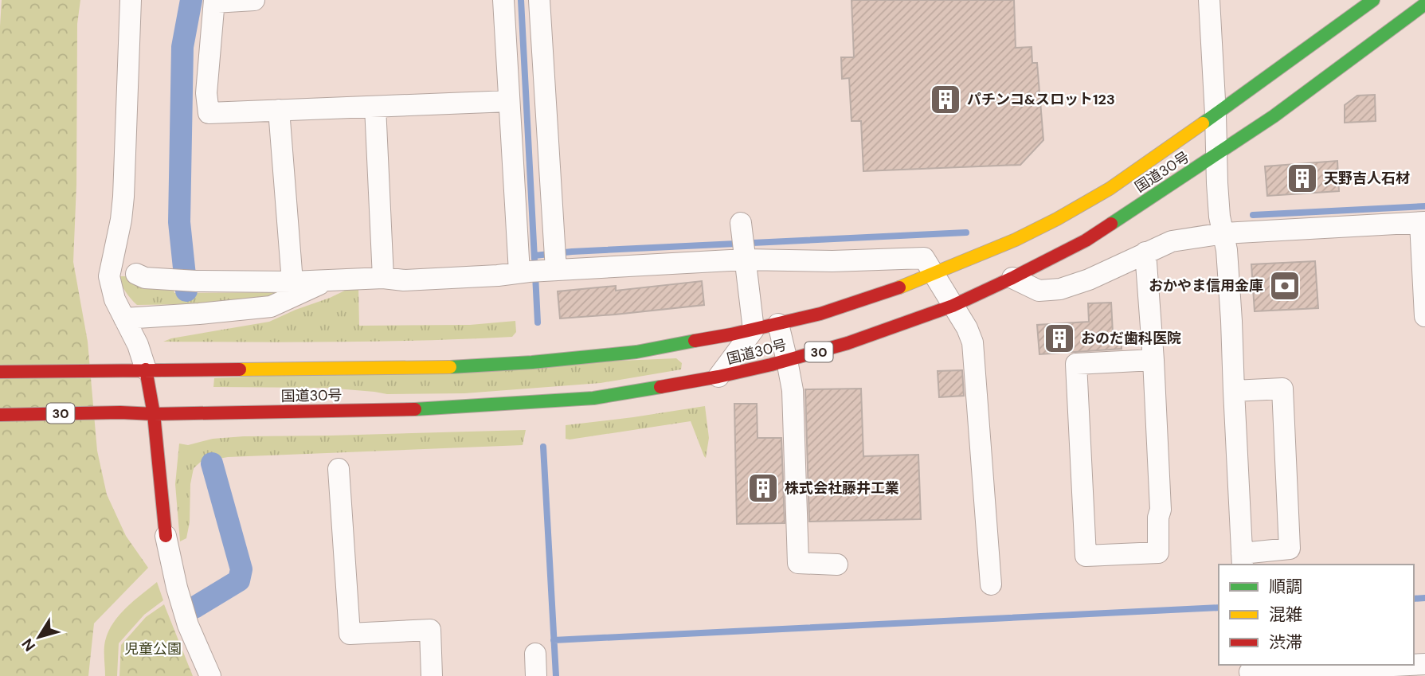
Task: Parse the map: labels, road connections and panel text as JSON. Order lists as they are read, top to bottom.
{
  "streets": {
    "main road": ["国道30号", "30"]
  },
  "parks": ["児童公園"],
  "places": {
    "building": [
      "パチンコ&スロット123",
      "天野吉人石材",
      "おのだ歯科医院",
      "株式会社藤井工業"
    ],
    "bank": ["おかやま信用金庫"]
  },
  "legend": ["順調", "混雑", "渋滞"],
  "north": "bottom left"
}
